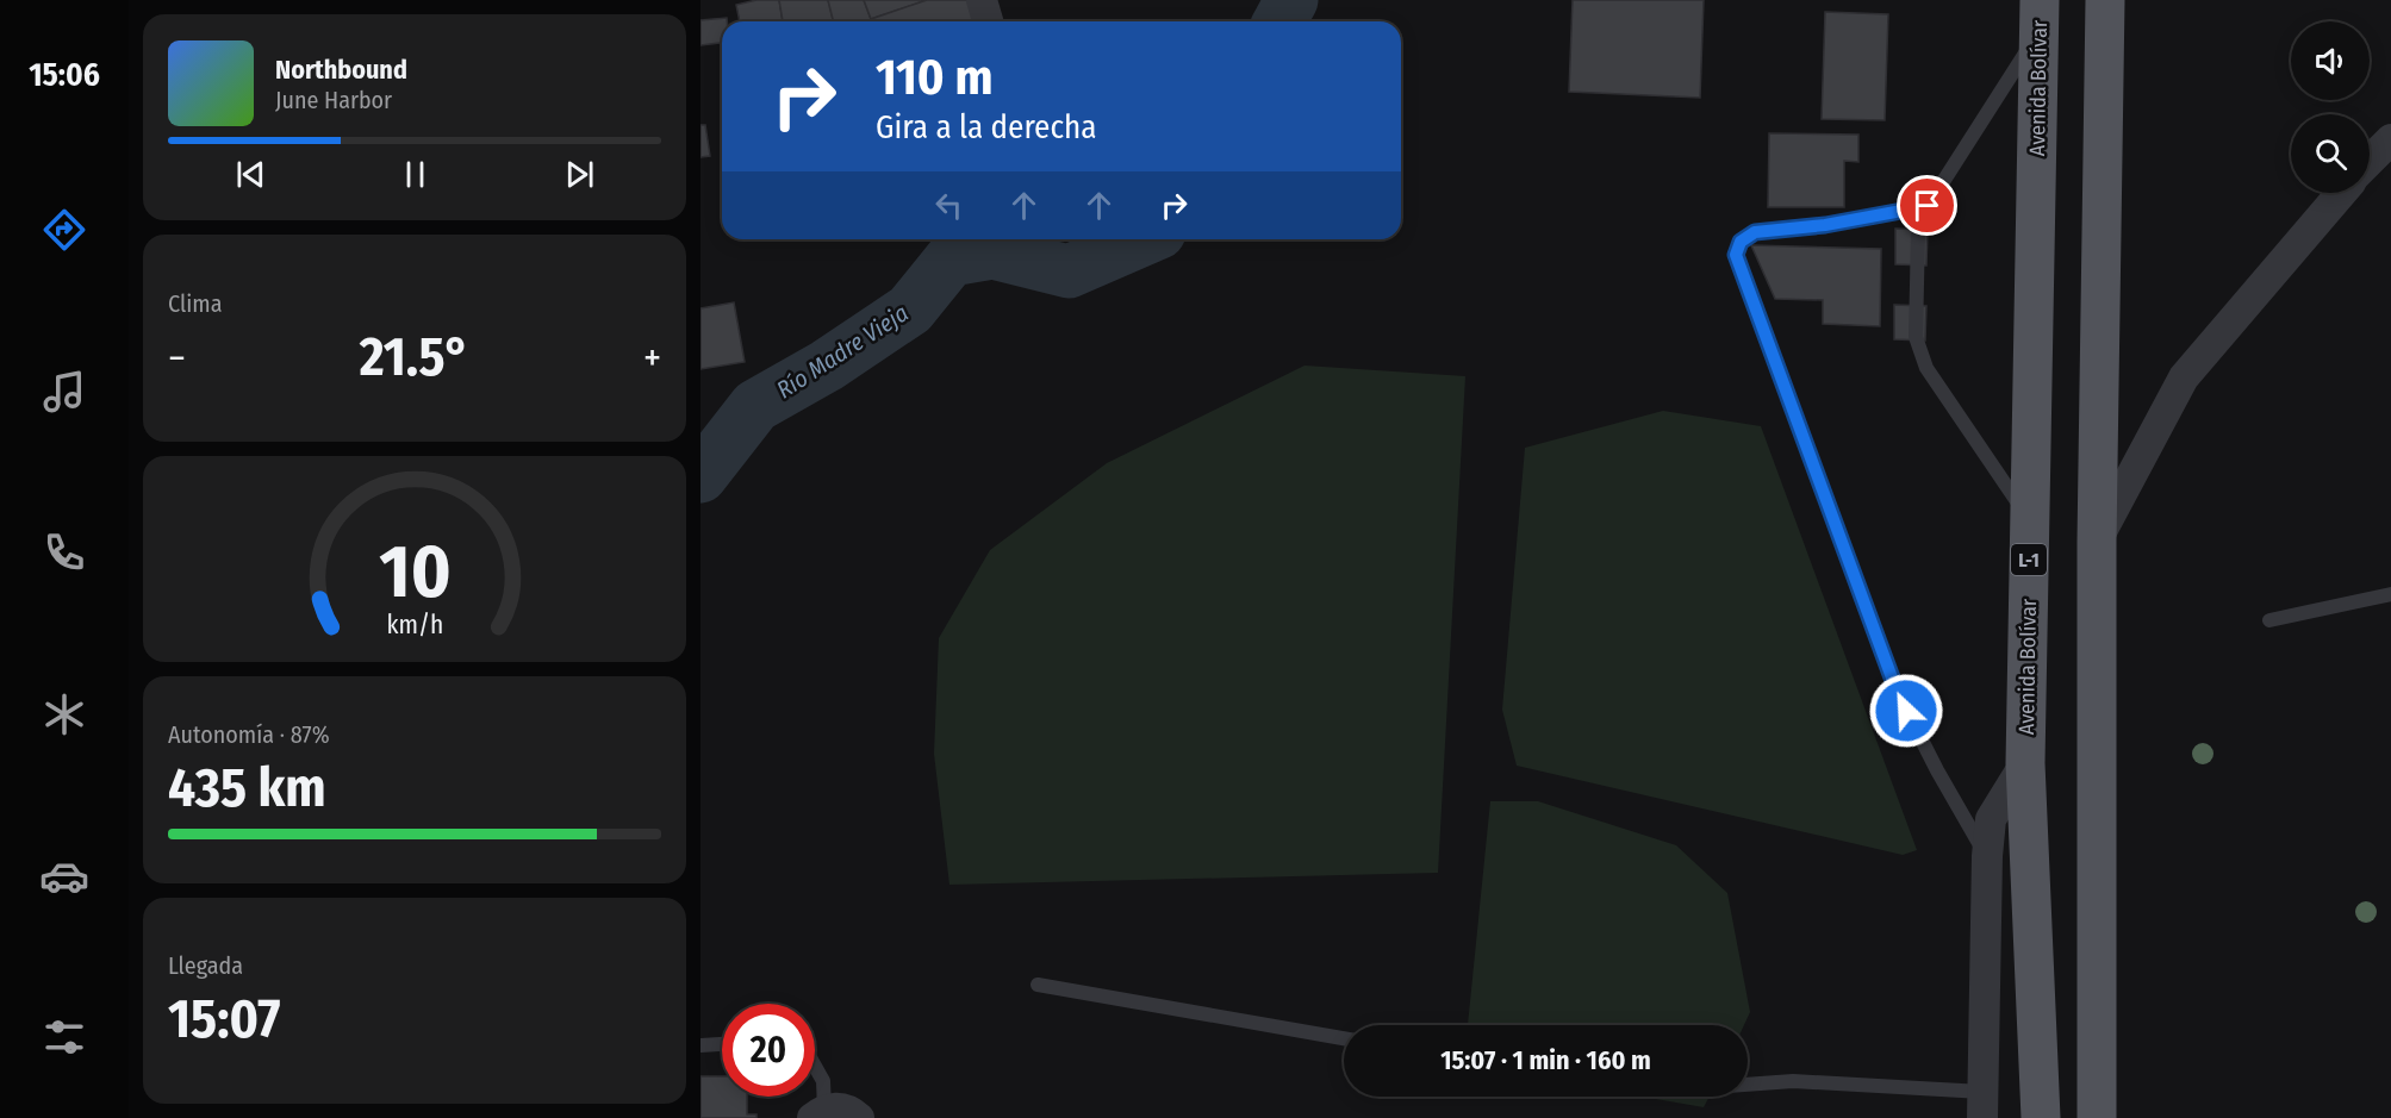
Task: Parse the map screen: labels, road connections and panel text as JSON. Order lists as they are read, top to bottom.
{
  "streets": {
    "main road": ["Avenida Bolívar", "L-1"]
  },
  "water": ["Río Madre Vieja"],
  "page": {
    "tabs": "15:06",
    "turn": ["110 m", "Gira a la derecha"],
    "song": ["Northbound", "June Harbor"],
    "tile": [
      "Clima",
      ["Autonomía · 87%", "435 km"],
      ["Llegada", "15:07"]
    ],
    "heat": ["−", "21.5°", "+"],
    "limit": "20",
    "trip": "15:07 · 1 min · 160 m",
    "gauge": ["10", "km/h"]
  }
}
